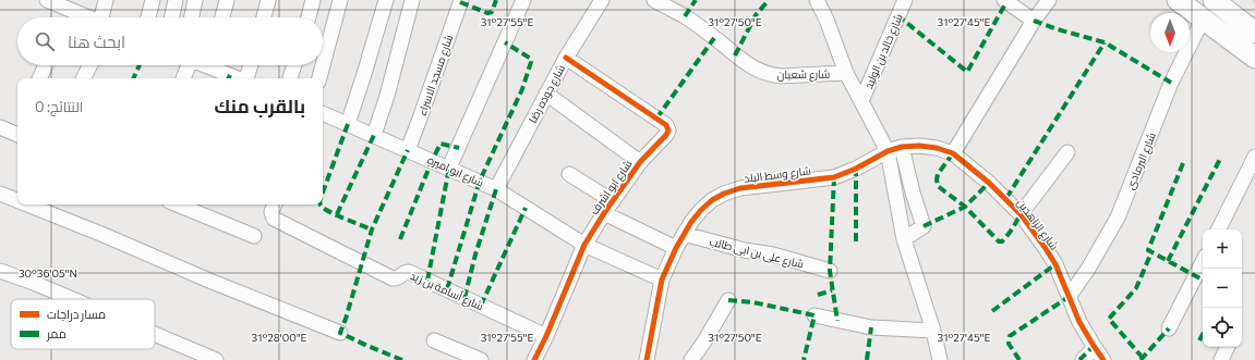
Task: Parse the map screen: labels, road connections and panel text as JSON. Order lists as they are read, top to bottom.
{
  "streets": {
    "street": [
      "شارع خالد بن الوليد",
      "شارع شعبان",
      "شارع مسجد الاسراء",
      "شارع جوده رضا",
      "شارع البرمادى",
      "شارع ابو اميره",
      "شارع وسط البلد",
      "شارع ابو اشرف",
      "شارع الزاهدين",
      "شارع على بن ابى طالب",
      "شارع أسامة بن زيد"
    ]
  },
  "crossings": [
    ["شارع مسجد الاسراء", "شارع ابو اميره"],
    ["شارع جوده رضا", "شارع ابو اميره"],
    ["شارع جوده رضا", "شارع ابو اشرف"],
    ["شارع البرمادى", "شارع الزاهدين"],
    ["شارع ابو اميره", "شارع وسط البلد"],
    ["شارع ابو اميره", "شارع ابو اشرف"],
    ["شارع وسط البلد", "شارع الزاهدين"],
    ["شارع وسط البلد", "شارع على بن ابى طالب"],
    ["شارع ابو اشرف", "شارع أسامة بن زيد"]
  ],
  "legend": ["مسار دراجات", "ممر"],
  "north": "bottom",
  "page": {
    "search": "ابحث هنا",
    "heading": ["بالقرب منك", "النتائج: 0"],
    "map_buttons": ["+", "−"]
  },
  "coordinates": [
    "31°27'55\"E",
    "31°27'50\"E",
    "31°27'45\"E",
    "30°36'05\"N",
    "31°28'00\"E"
  ]
}
